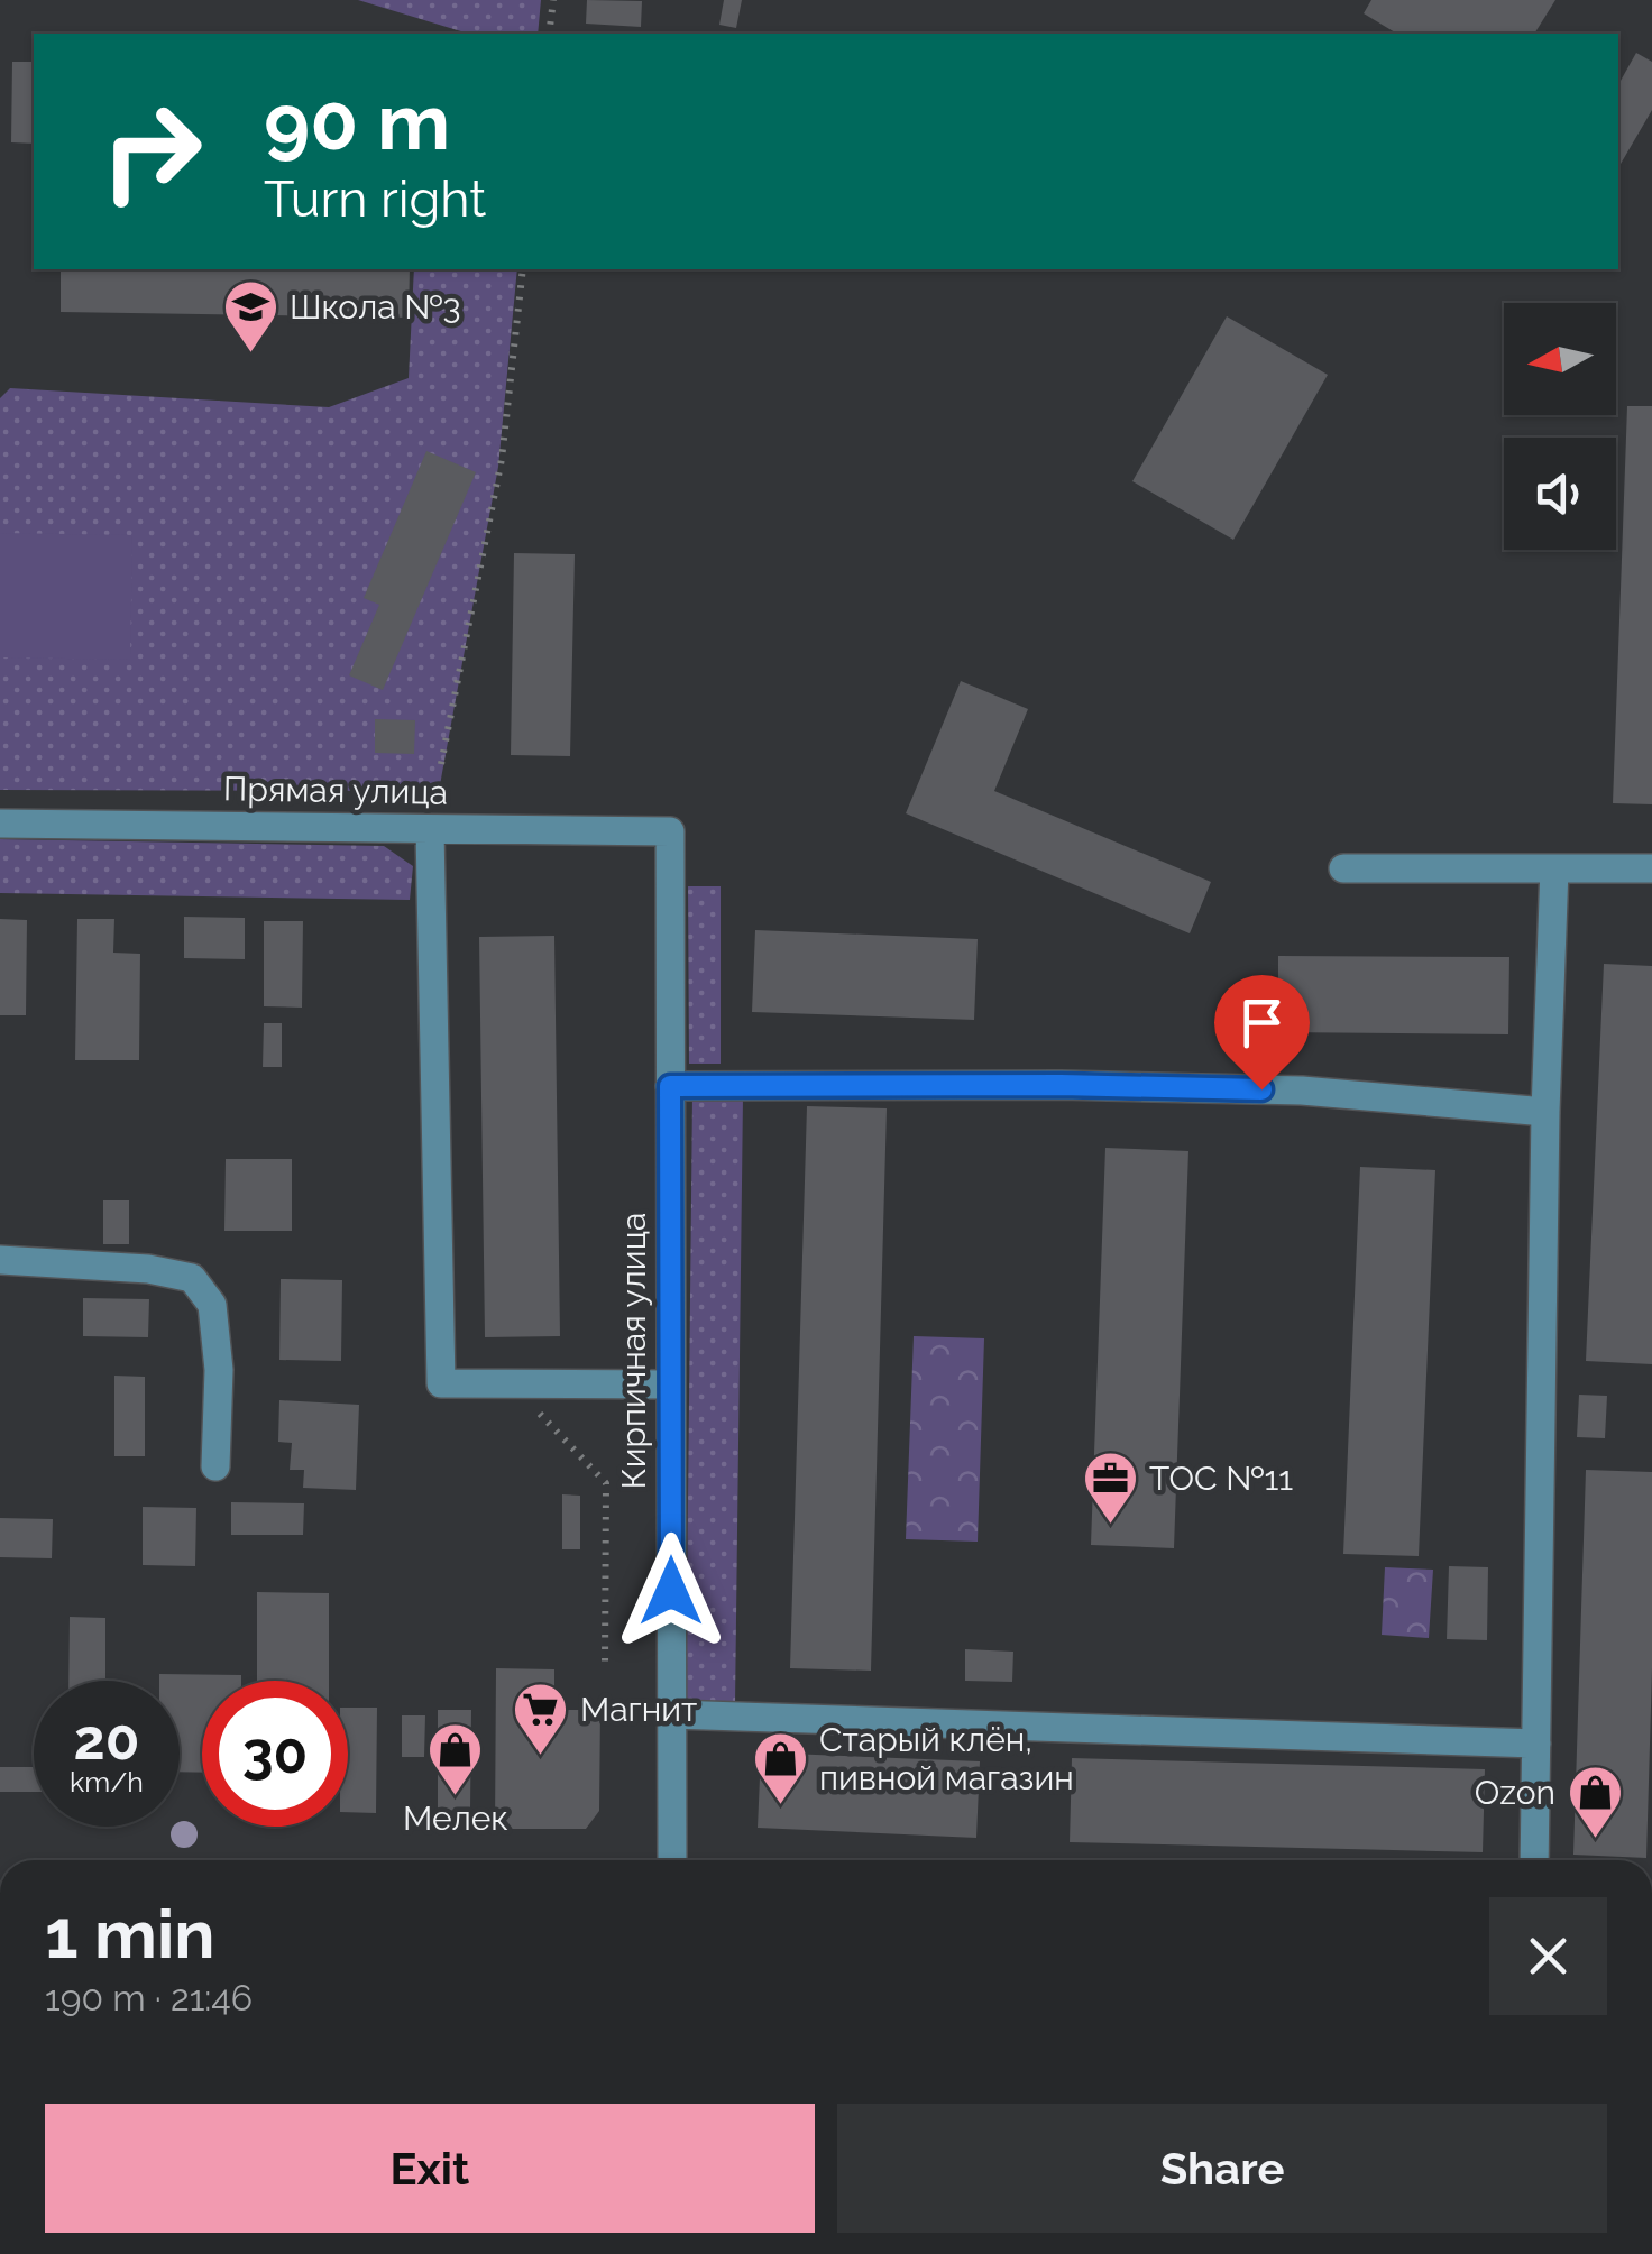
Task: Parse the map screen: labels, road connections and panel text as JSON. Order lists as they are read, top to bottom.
{
  "streets": {
    "street": ["Прямая улица", "Кирпичная улица"]
  },
  "crossings": [
    ["Прямая улица", "Кирпичная улица"]
  ],
  "places": {
    "school or university": ["Школа №3"],
    "office": ["ТОС №11"],
    "supermarket": ["Магнит"],
    "shop": ["Мелек", "Старый клён, пивной магазин", "Ozon"]
  },
  "north": "left",
  "page": {
    "turn": ["90 m", "Turn right"],
    "speed": "20 km/h",
    "limit": "30",
    "heading": ["1 min", "190 m · 21:46"],
    "buttons": ["Exit", "Share"]
  }
}
